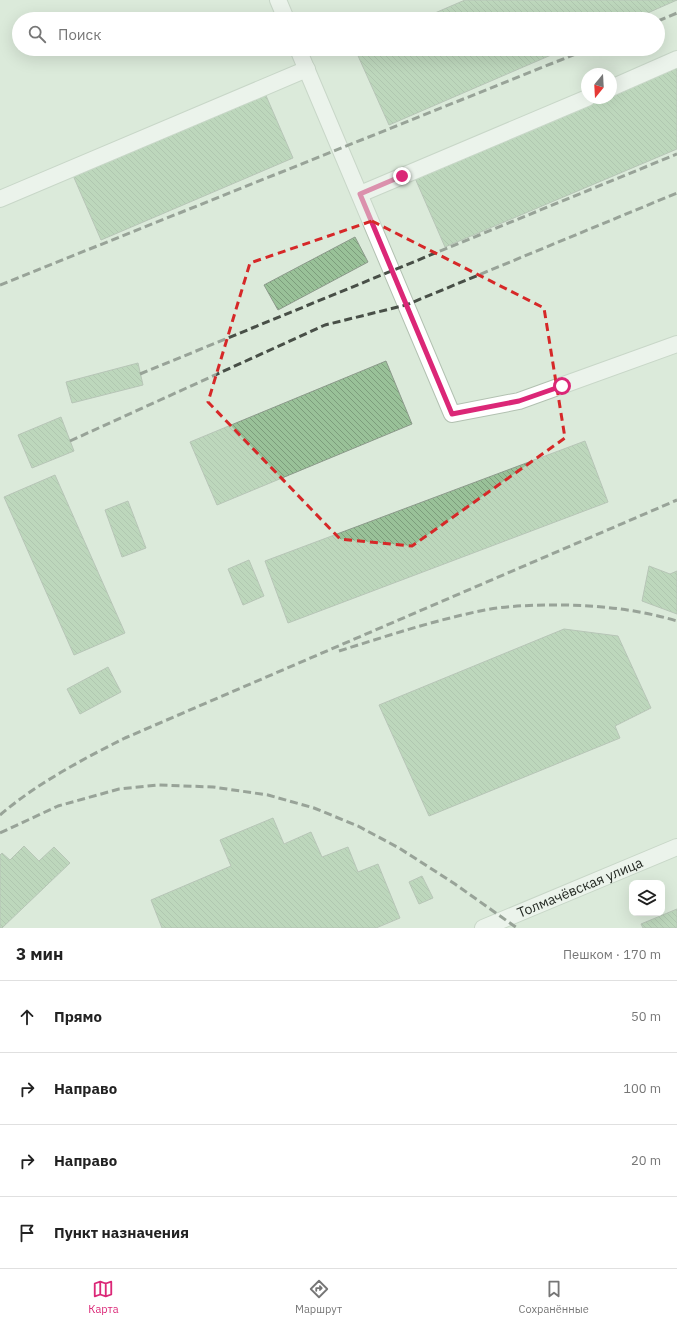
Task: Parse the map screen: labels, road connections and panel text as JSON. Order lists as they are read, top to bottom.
{
  "streets": {
    "street": ["Толмачёвская улица"]
  },
  "north": "bottom",
  "page": {
    "search": "Поиск",
    "heading": ["3 мин", "Пешком · 170 m"],
    "list": [
      ["Прямо", "50 m"],
      ["Направо", "100 m"],
      ["Направо", "20 m"],
      "Пункт назначения"
    ],
    "nav": ["Карта", "Маршрут", "Сохранённые"]
  }
}
